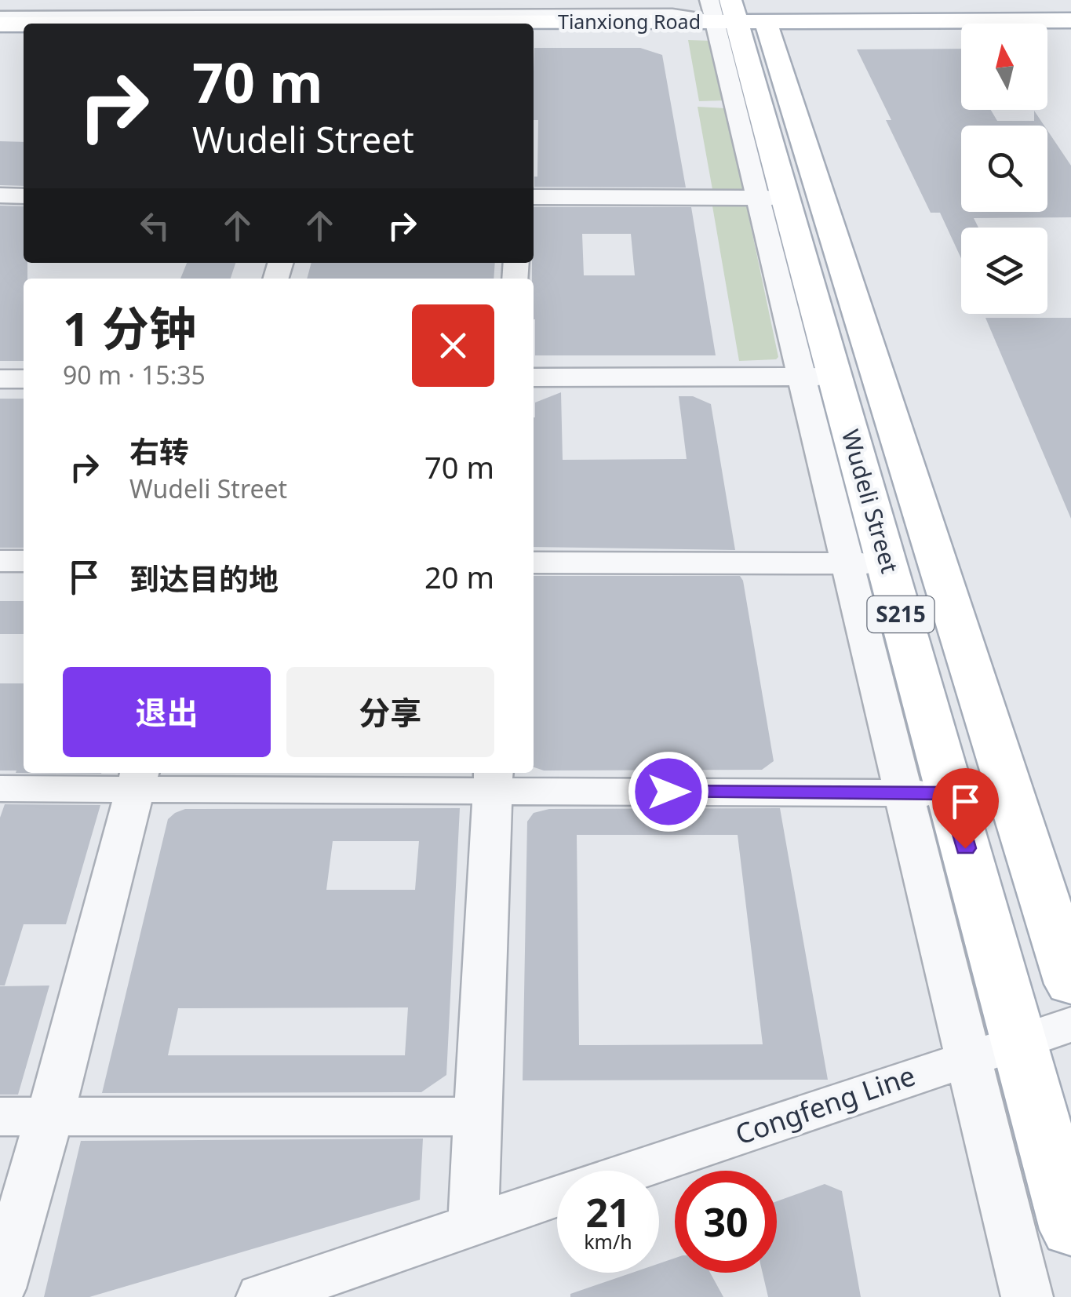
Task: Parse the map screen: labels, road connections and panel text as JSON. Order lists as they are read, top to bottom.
{
  "streets": {
    "main road": ["Tianxiong Road", "Wudeli Street", "S215"],
    "street": ["Congfeng Line"]
  },
  "crossings": [
    ["Tianxiong Road", "Wudeli Street"],
    ["Wudeli Street", "Congfeng Line"]
  ],
  "north": "top",
  "page": {
    "turn": ["70 m", "Wudeli Street"],
    "heading": ["1 分钟", "90 m · 15:35"],
    "list": [
      {
        "name": "右转",
        "note": "Wudeli Street",
        "value": "70 m"
      },
      {
        "name": "到达目的地",
        "value": "20 m"
      }
    ],
    "buttons": ["退出", "分享"],
    "speed": "21 km/h",
    "limit": "30"
  }
}
